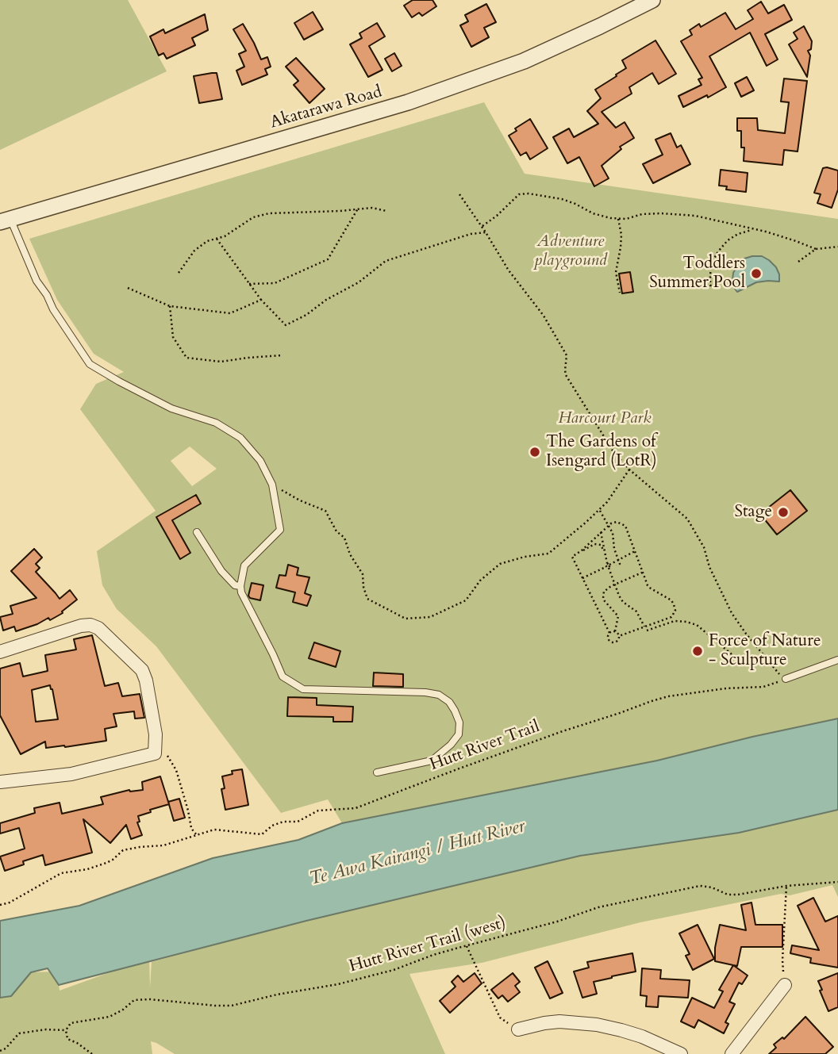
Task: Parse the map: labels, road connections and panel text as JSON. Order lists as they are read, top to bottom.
{
  "streets": {
    "street": ["Akatarawa Road"],
    "path": ["Hutt River Trail", "Hutt River Trail (west)"]
  },
  "water": ["Te Awa Kairangi / Hutt River"],
  "parks": ["Adventure playground", "Harcourt Park"],
  "places": [
    "Toddlers Summer Pool",
    "The Gardens of Isengard (LotR)",
    "Stage",
    "Force of Nature - Sculpture"
  ]
}
